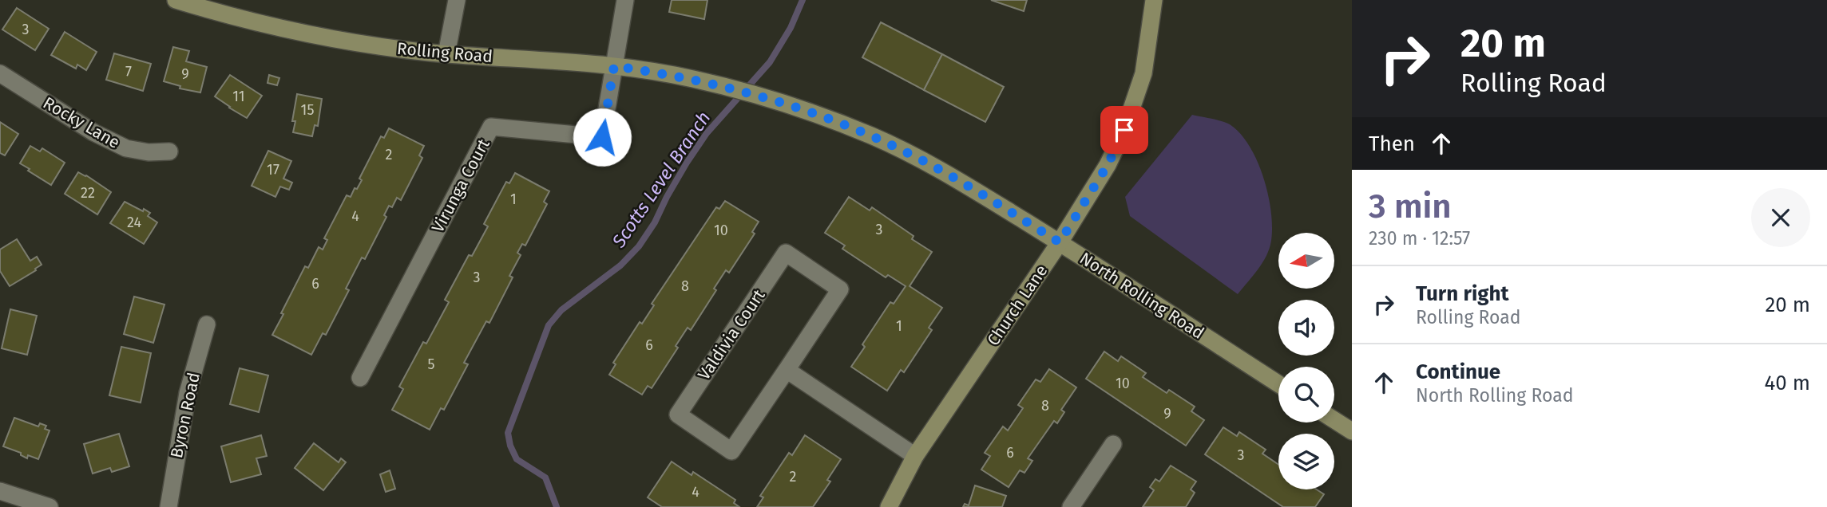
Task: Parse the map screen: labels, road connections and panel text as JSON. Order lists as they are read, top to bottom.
{
  "streets": {
    "street": [
      "Rolling Road",
      "Rocky Lane",
      "Virunga Court",
      "North Rolling Road",
      "Church Lane",
      "Valdivia Court",
      "Byron Road"
    ]
  },
  "crossings": [
    ["Rolling Road", "Virunga Court"],
    ["Rolling Road", "North Rolling Road"],
    ["North Rolling Road", "Church Lane"]
  ],
  "water": ["Scotts Level Branch"],
  "house_numbers": [
    "3",
    "7",
    "9",
    "11",
    "15",
    "2",
    "17",
    "22",
    "1",
    "4",
    "24",
    "3",
    "10",
    "3",
    "6",
    "8",
    "1",
    "6",
    "5",
    "10",
    "8",
    "9",
    "6",
    "3",
    "2",
    "4"
  ],
  "north": "left",
  "page": {
    "turn": ["20 m", "Rolling Road"],
    "then": "Then",
    "heading": ["3 min", "230 m · 12:57"],
    "list": [
      {
        "name": "Turn right",
        "note": "Rolling Road",
        "value": "20 m"
      },
      {
        "name": "Continue",
        "note": "North Rolling Road",
        "value": "40 m"
      }
    ]
  }
}
